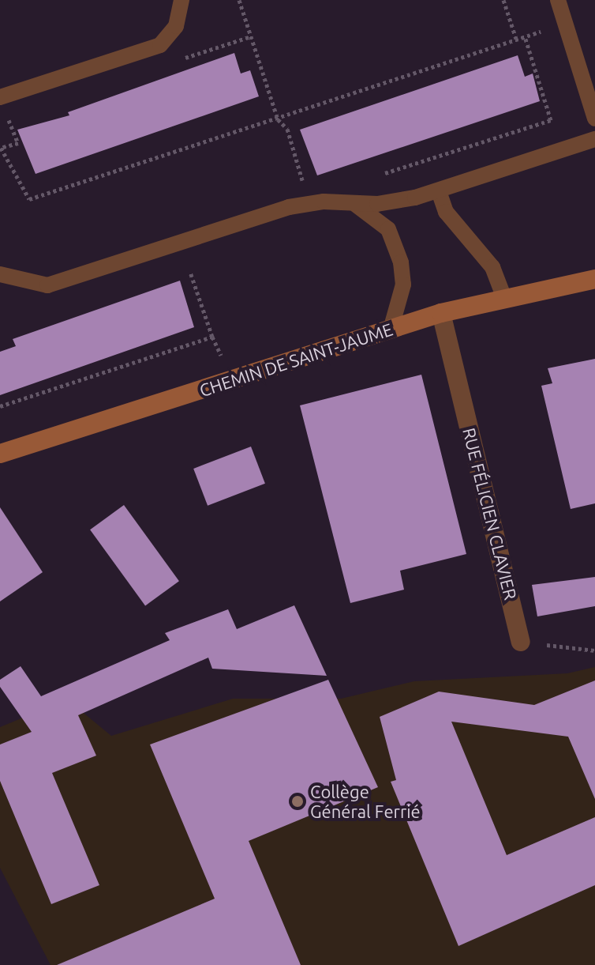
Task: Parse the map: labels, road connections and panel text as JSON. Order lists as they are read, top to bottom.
{
  "streets": {
    "street": ["CHEMIN DE SAINT-JAUME", "RUE FÉLICIEN CLAVIER"]
  },
  "crossings": [
    ["CHEMIN DE SAINT-JAUME", "RUE FÉLICIEN CLAVIER"]
  ],
  "places": ["Collège Général Ferrié"]
}
